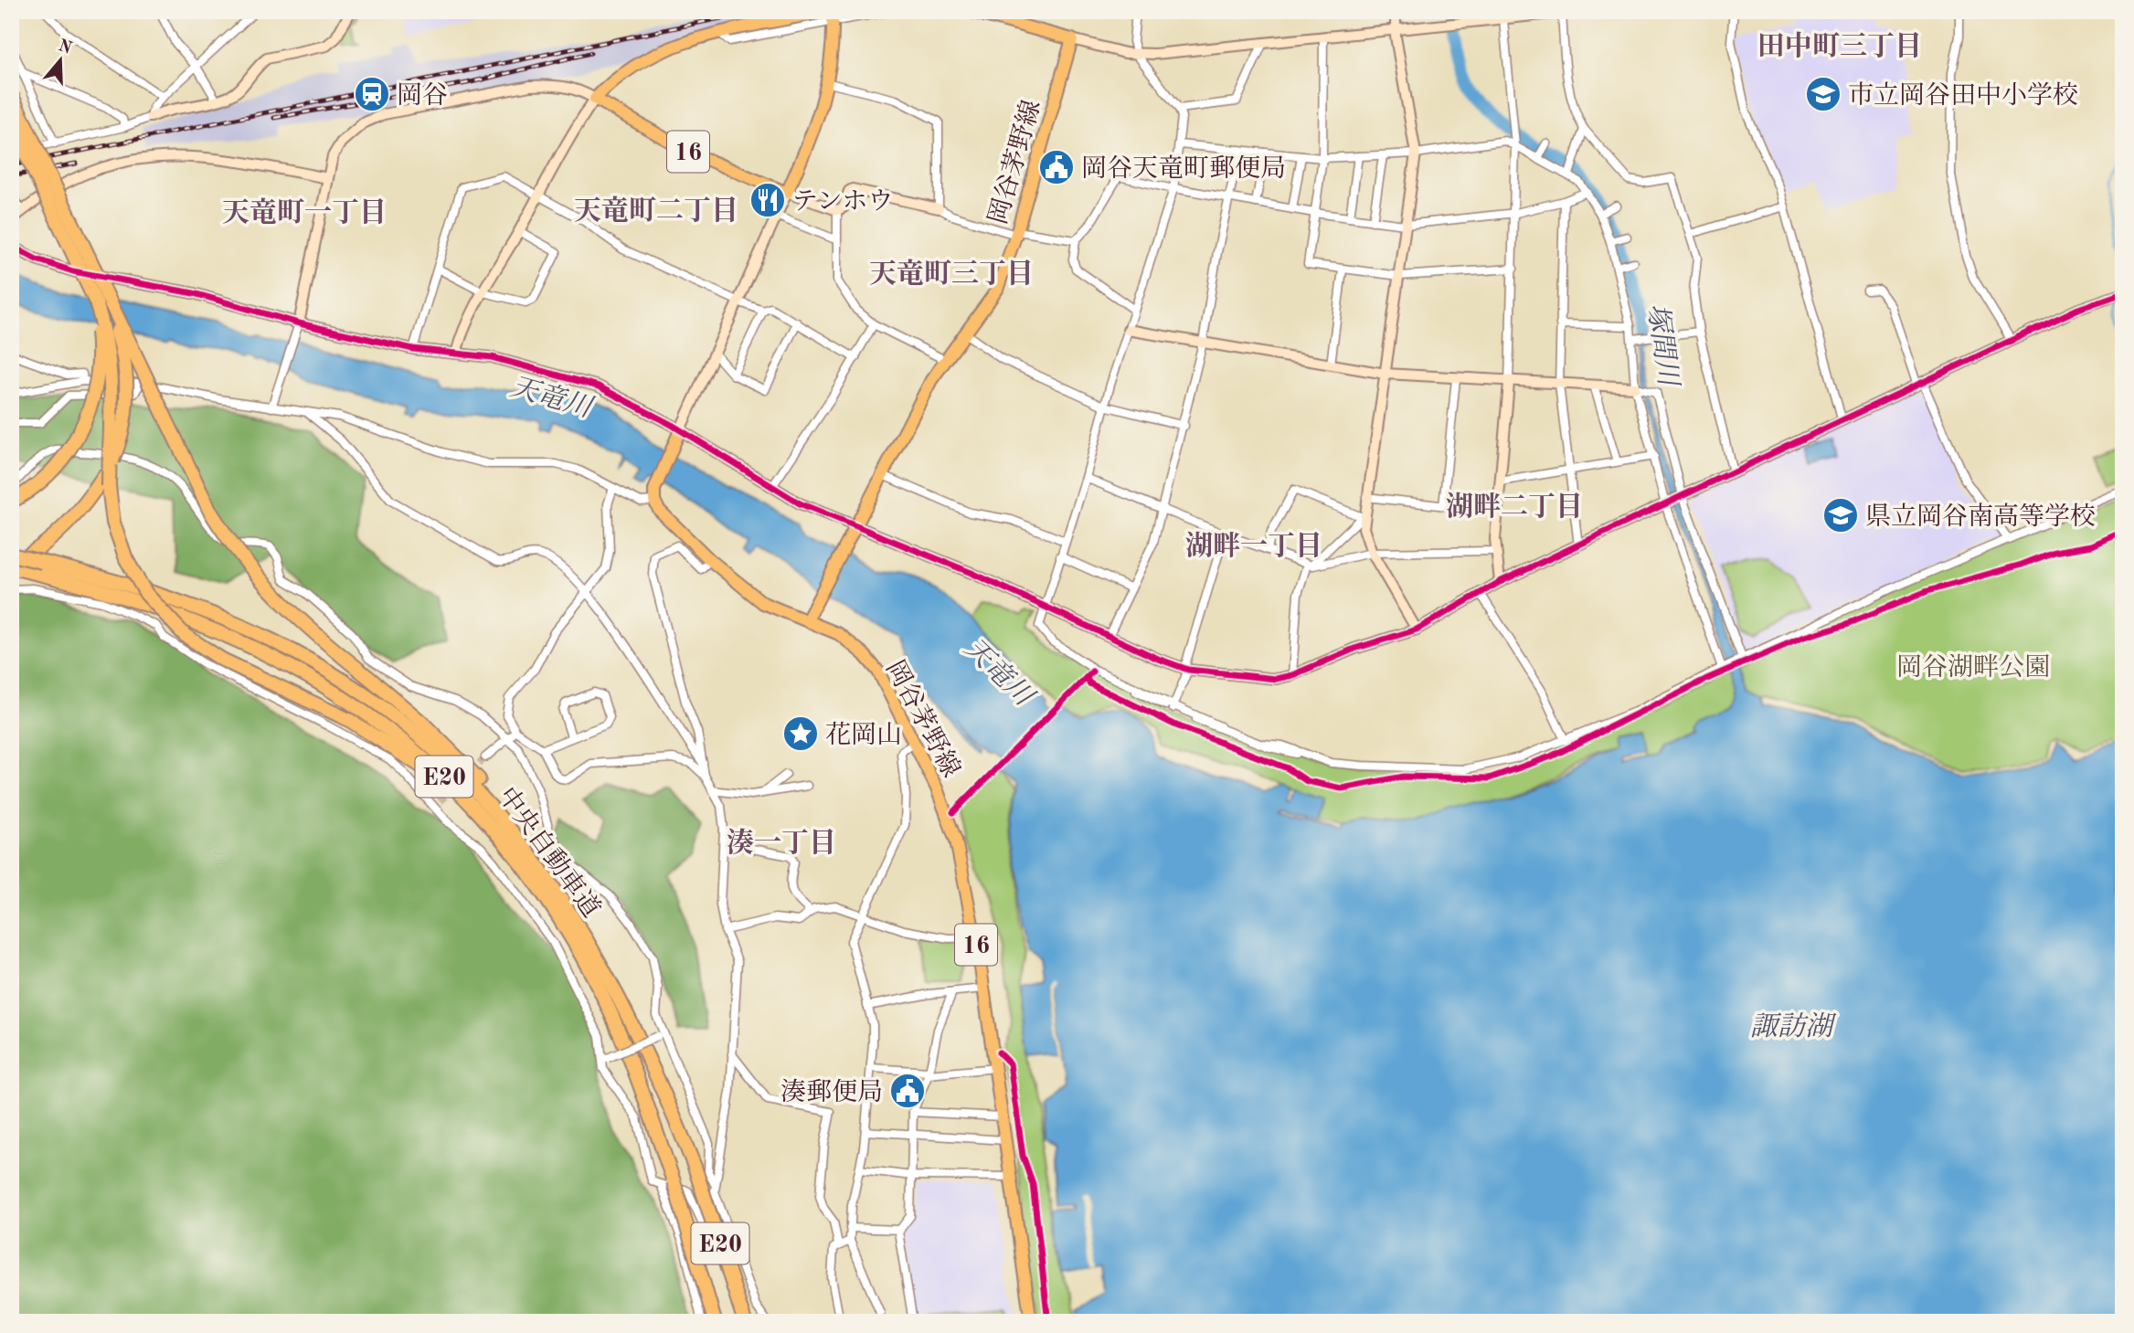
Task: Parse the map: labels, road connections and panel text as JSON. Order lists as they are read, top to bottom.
{
  "streets": {
    "highway": ["E20", "中央自動車道"],
    "main road": ["16", "岡谷茅野線"]
  },
  "districts": [
    "田中町三丁目",
    "天竜町二丁目",
    "天竜町一丁目",
    "天竜町三丁目",
    "湖畔二丁目",
    "湖畔一丁目",
    "湊一丁目"
  ],
  "water": ["塚間川", "天竜川", "諏訪湖"],
  "parks": ["岡谷湖畔公園"],
  "places": {
    "station": ["岡谷"],
    "school or university": ["市立岡谷田中小学校", "県立岡谷南高等学校"],
    "public building": ["岡谷天竜町郵便局", "湊郵便局"],
    "restaurant": ["テンホウ"],
    "place": ["花岡山"]
  },
  "north": "top"
}
